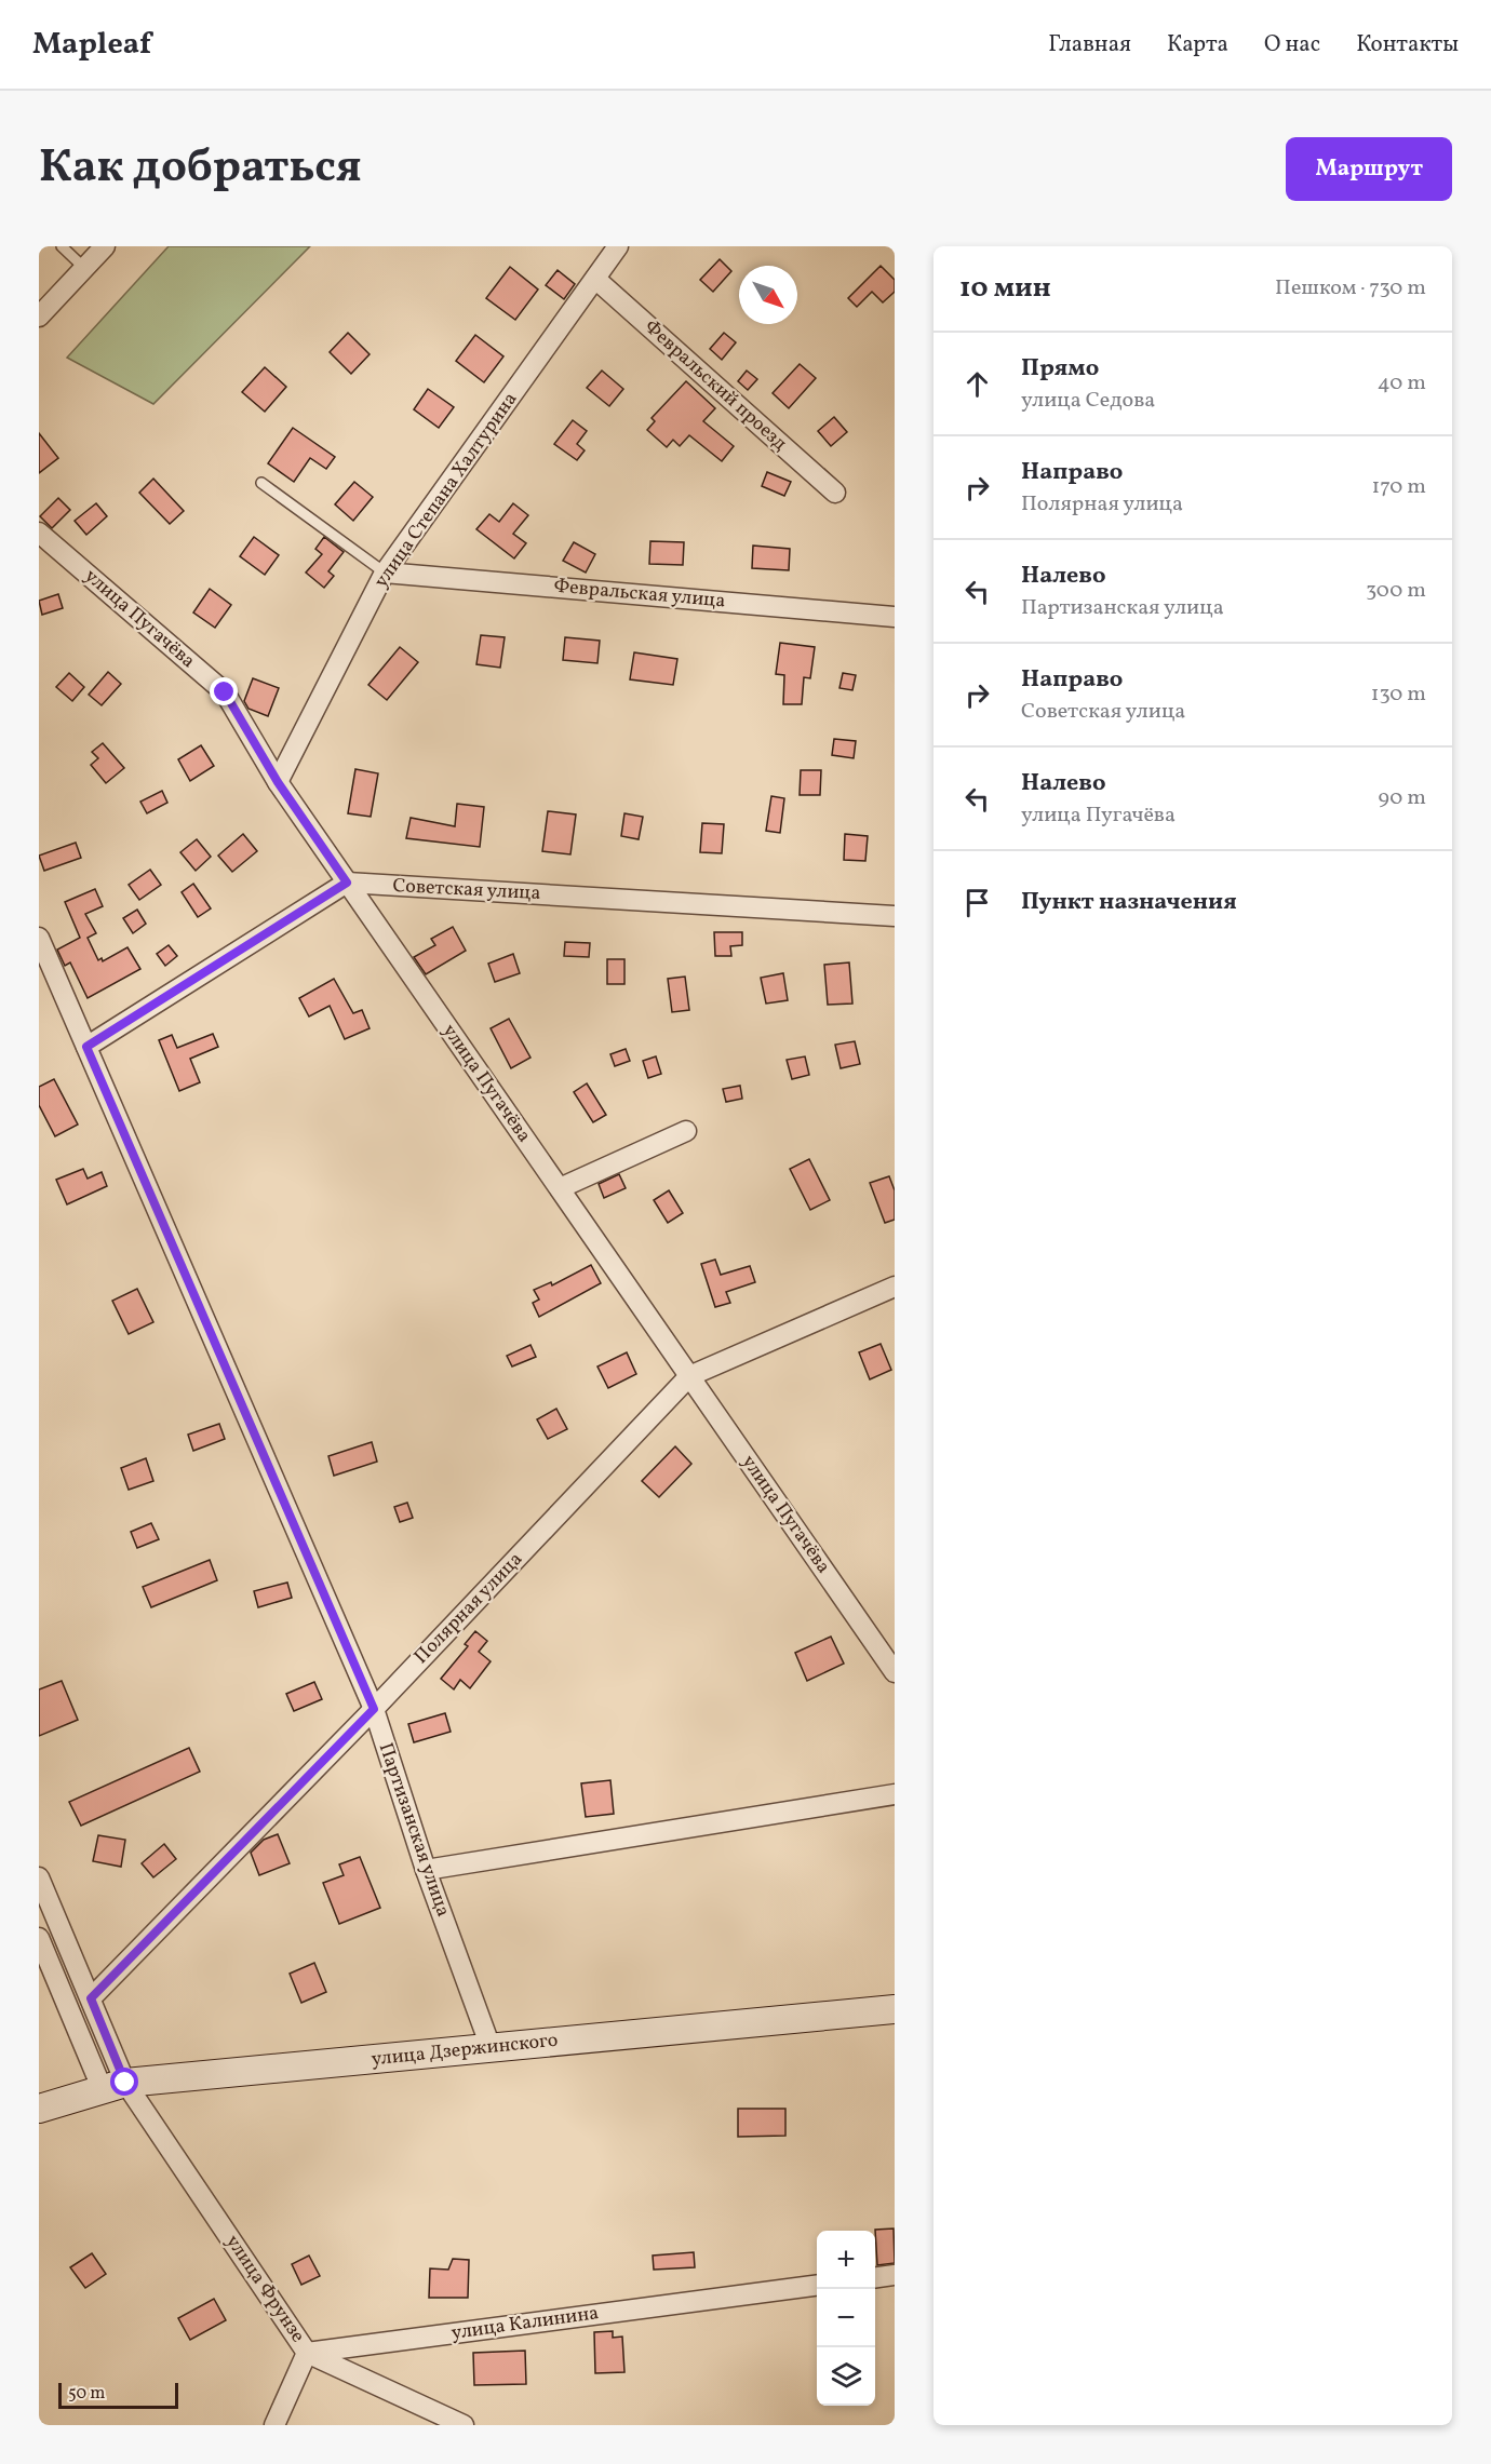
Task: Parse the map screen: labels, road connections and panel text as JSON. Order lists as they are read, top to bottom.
{
  "streets": {
    "street": [
      "Февральский проезд",
      "улица Степана Халтурина",
      "Февральская улица",
      "улица Пугачёва",
      "Советская улица",
      "Полярная улица",
      "Партизанская улица",
      "улица Дзержинского",
      "улица Фрунзе",
      "улица Калинина"
    ]
  },
  "crossings": [
    ["Февральский проезд", "улица Степана Халтурина"],
    ["улица Степана Халтурина", "Февральская улица"],
    ["улица Степана Халтурина", "улица Пугачёва"],
    ["улица Пугачёва", "Советская улица"],
    ["улица Пугачёва", "Полярная улица"],
    ["Полярная улица", "Партизанская улица"],
    ["Партизанская улица", "улица Дзержинского"],
    ["улица Дзержинского", "улица Фрунзе"],
    ["улица Фрунзе", "улица Калинина"]
  ],
  "scale_bar": "50 m",
  "north": "bottom right",
  "page": {
    "header": "Mapleaf",
    "nav": [
      "Главная",
      "Карта",
      "О нас",
      "Контакты"
    ],
    "title": "Как добраться",
    "buttons": "Маршрут",
    "heading": ["10 мин", "Пешком · 730 m"],
    "list": [
      ["Прямо", "улица Седова", "40 m"],
      ["Направо", "Полярная улица", "170 m"],
      ["Налево", "Партизанская улица", "300 m"],
      ["Направо", "Советская улица", "130 m"],
      ["Налево", "улица Пугачёва", "90 m"],
      "Пункт назначения"
    ],
    "map_buttons": ["+", "−"],
    "scale": "50 m"
  }
}
